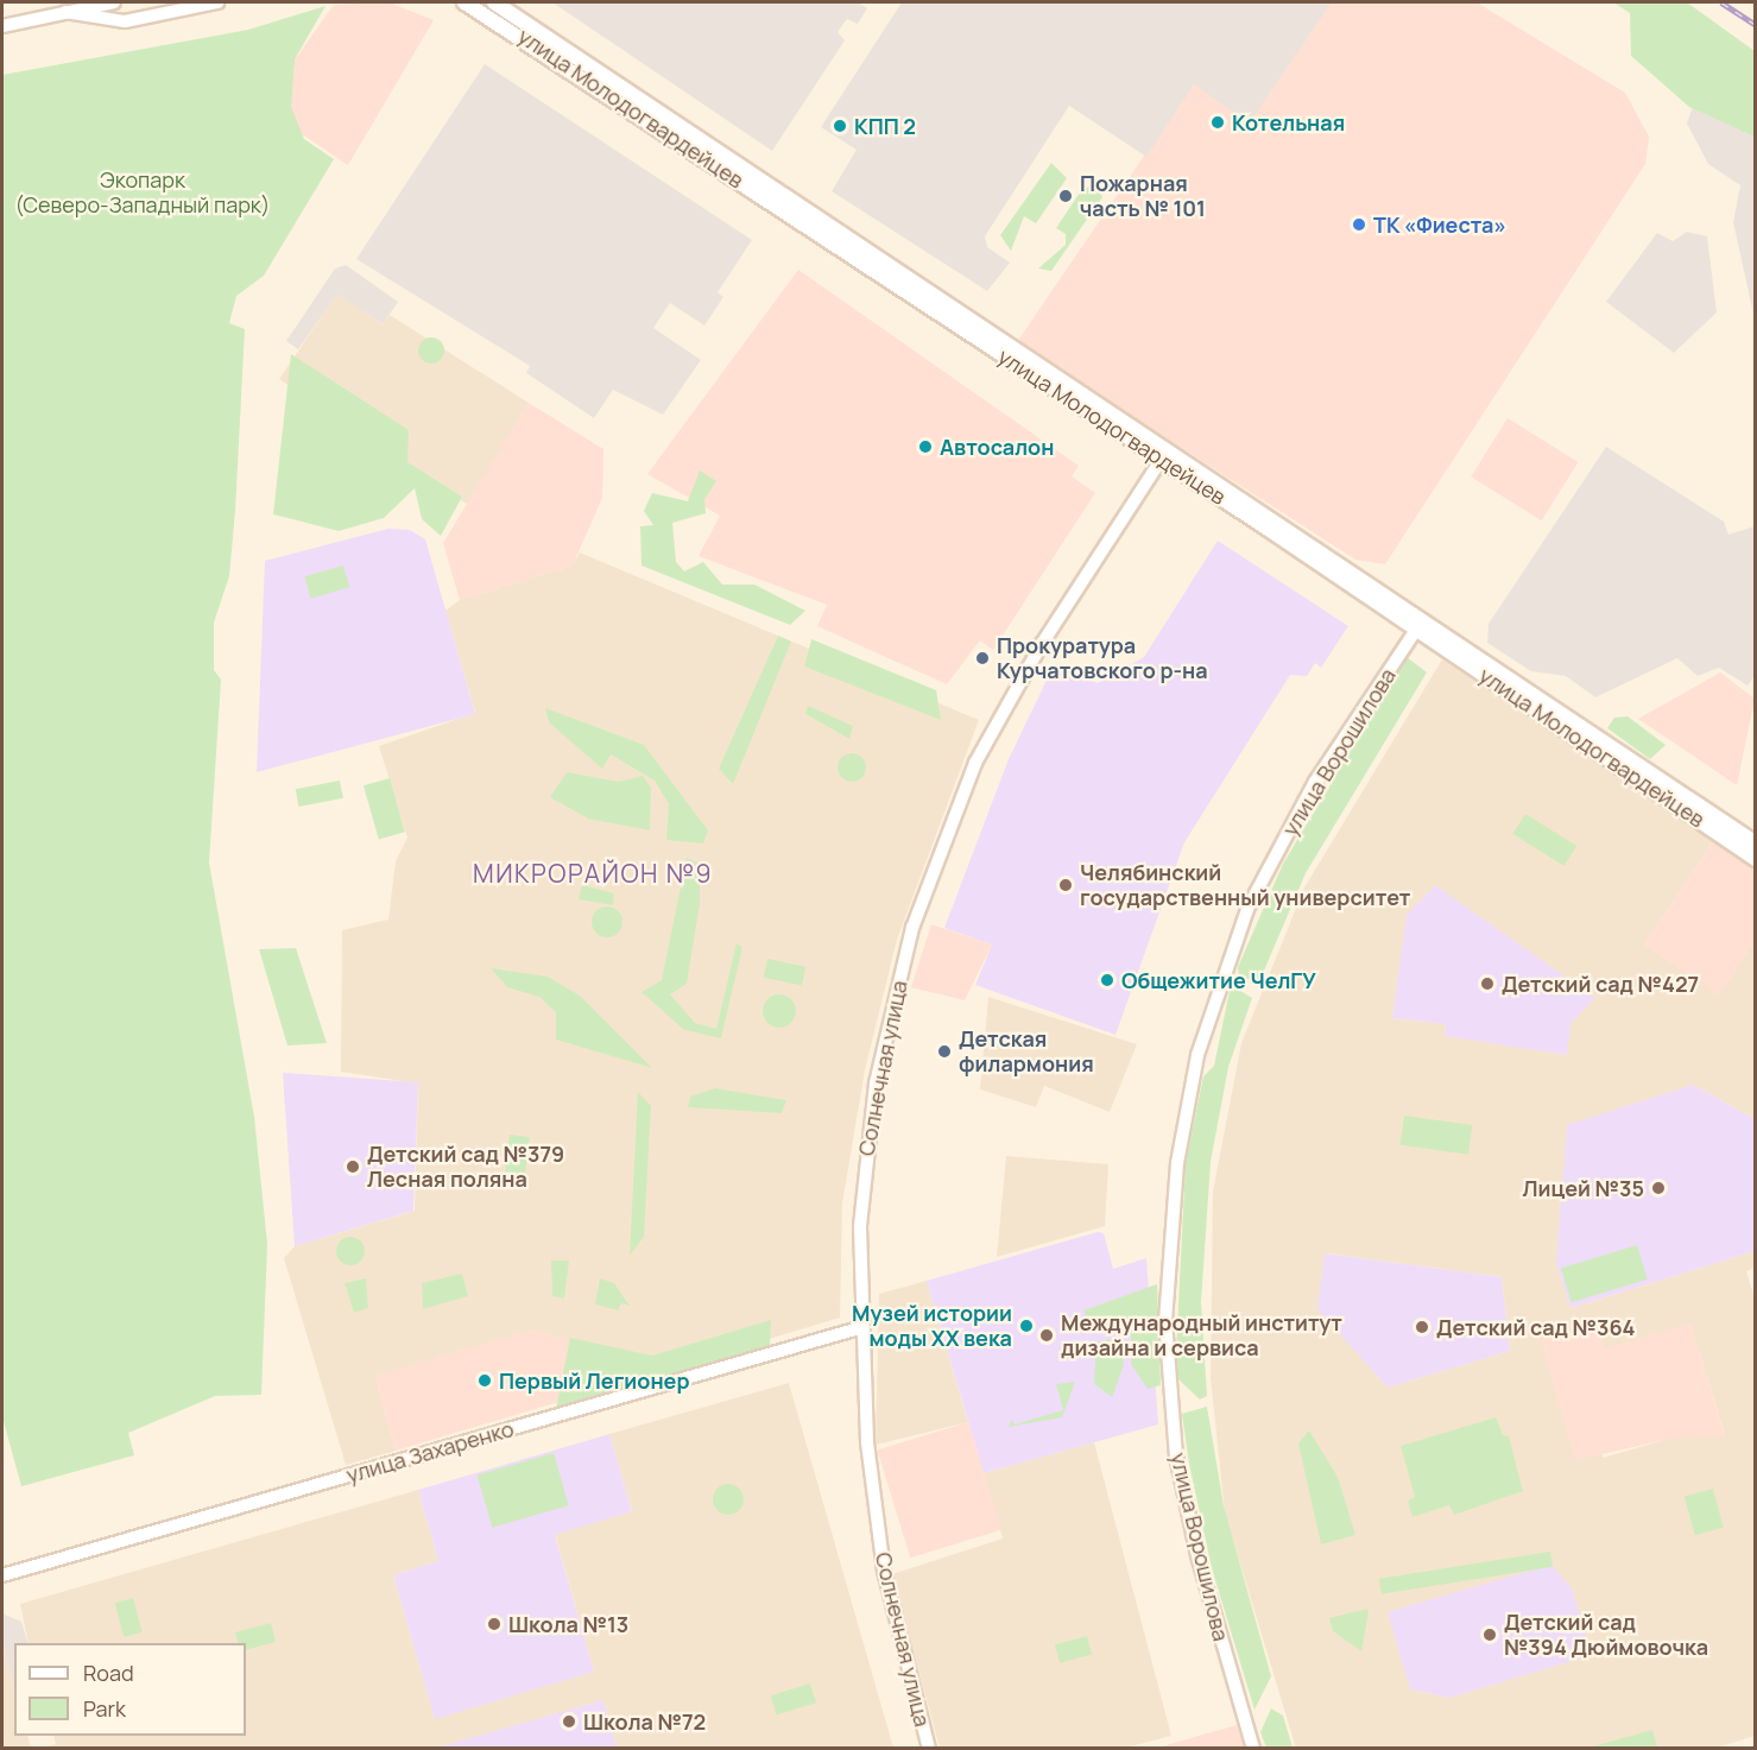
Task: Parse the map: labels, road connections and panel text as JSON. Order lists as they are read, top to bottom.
{
  "streets": {
    "main road": ["улица Молодогвардейцев"],
    "street": ["улица Ворошилова", "Солнечная улица", "улица Захаренко"]
  },
  "crossings": [
    ["улица Молодогвардейцев", "улица Ворошилова"],
    ["улица Молодогвардейцев", "Солнечная улица"],
    ["Солнечная улица", "улица Захаренко"]
  ],
  "districts": ["МИКРОРАЙОН №9"],
  "parks": ["Экопарк (Северо-Западный парк)"],
  "places": [
    "Котельная",
    "КПП 2",
    "Пожарная часть № 101",
    "ТК «Фиеста»",
    "Автосалон",
    "Прокуратура Курчатовского р-на",
    "Челябинский государственный университет",
    "Общежитие ЧелГУ",
    "Детский сад №427",
    "Детская филармония",
    "Детский сад №379 Лесная поляна",
    "Лицей №35",
    "Музей истории моды XX века",
    "Детский сад №364",
    "Международный институт дизайна и сервиса",
    "Первый Легионер",
    "Школа №13",
    "Детский сад №394 Дюймовочка",
    "Школа №72"
  ],
  "legend": ["Road", "Park"]
}
